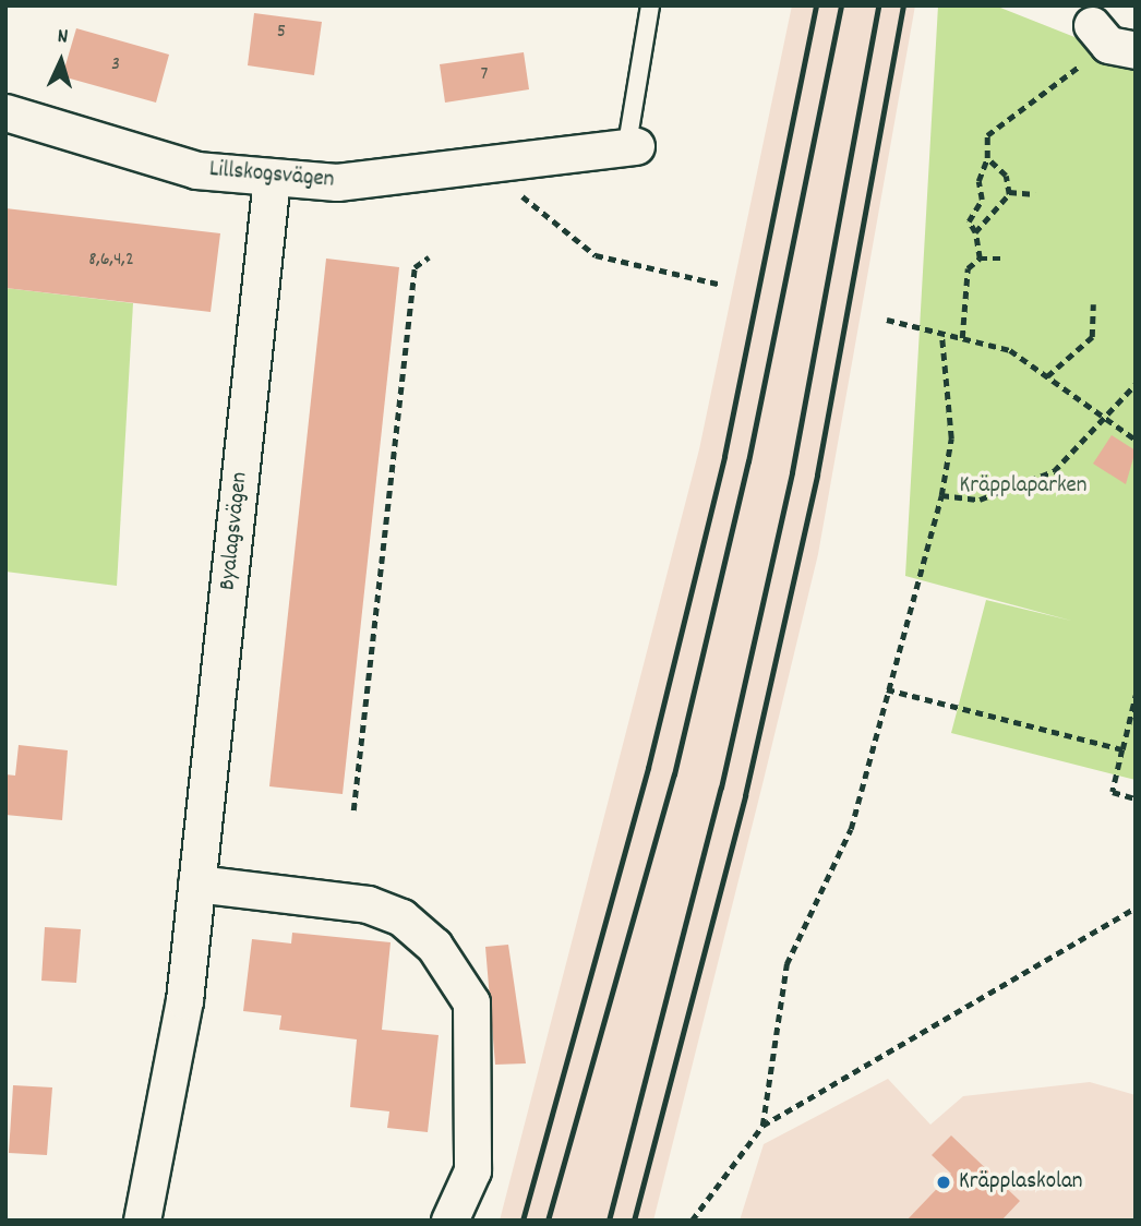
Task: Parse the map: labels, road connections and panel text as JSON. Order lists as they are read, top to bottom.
{
  "streets": {
    "street": ["Lillskogsvägen", "Byalagsvägen"]
  },
  "crossings": [
    ["Lillskogsvägen", "Byalagsvägen"]
  ],
  "parks": ["Kräpplaparken"],
  "places": ["Kräpplaskolan"],
  "house_numbers": [
    "5",
    "3",
    "7",
    "8,6,4,2"
  ],
  "north": "top"
}
